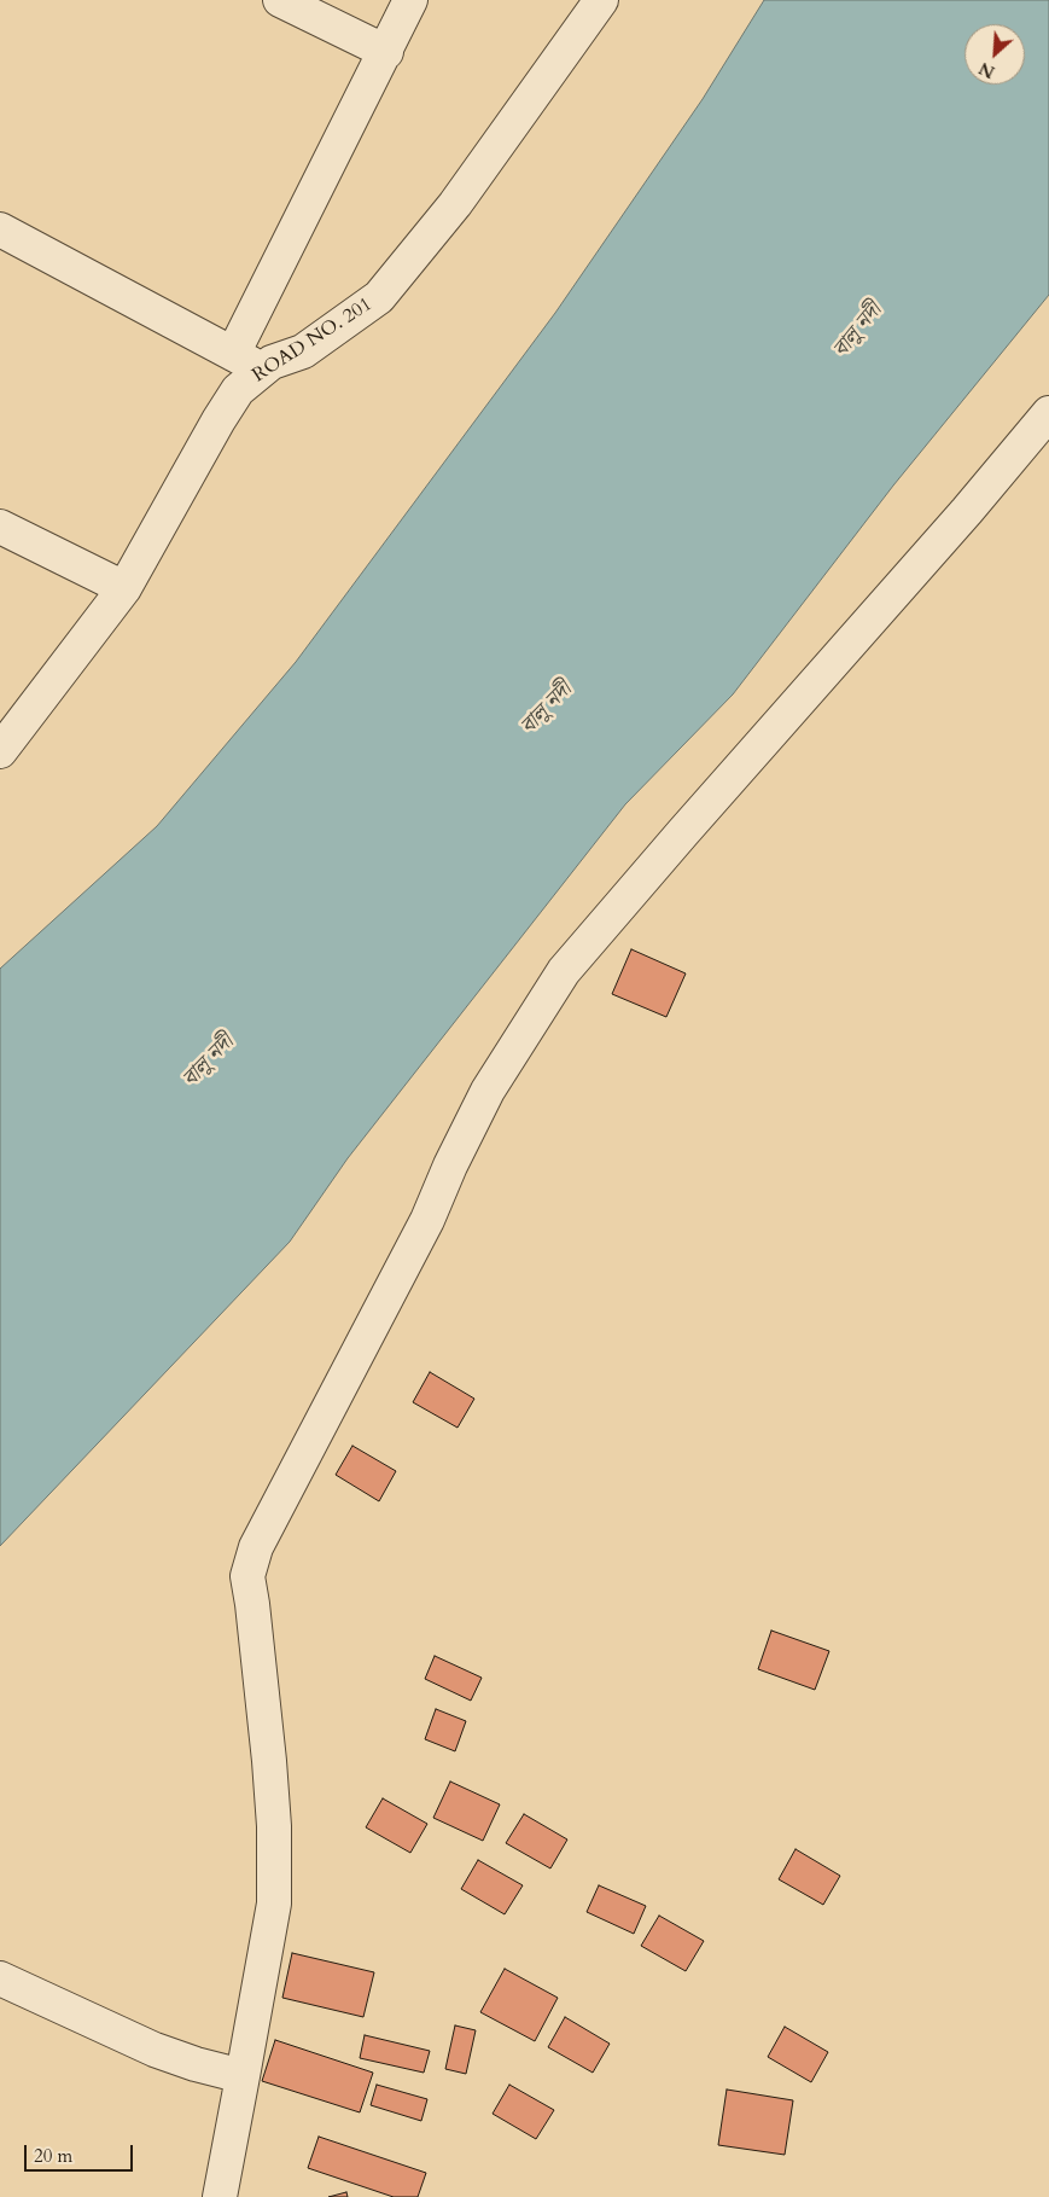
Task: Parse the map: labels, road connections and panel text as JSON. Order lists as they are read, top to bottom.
{
  "streets": {
    "street": ["ROAD NO. 201"]
  },
  "water": ["বালু নদী"],
  "scale_bar": "20 m",
  "north": "bottom left"
}
